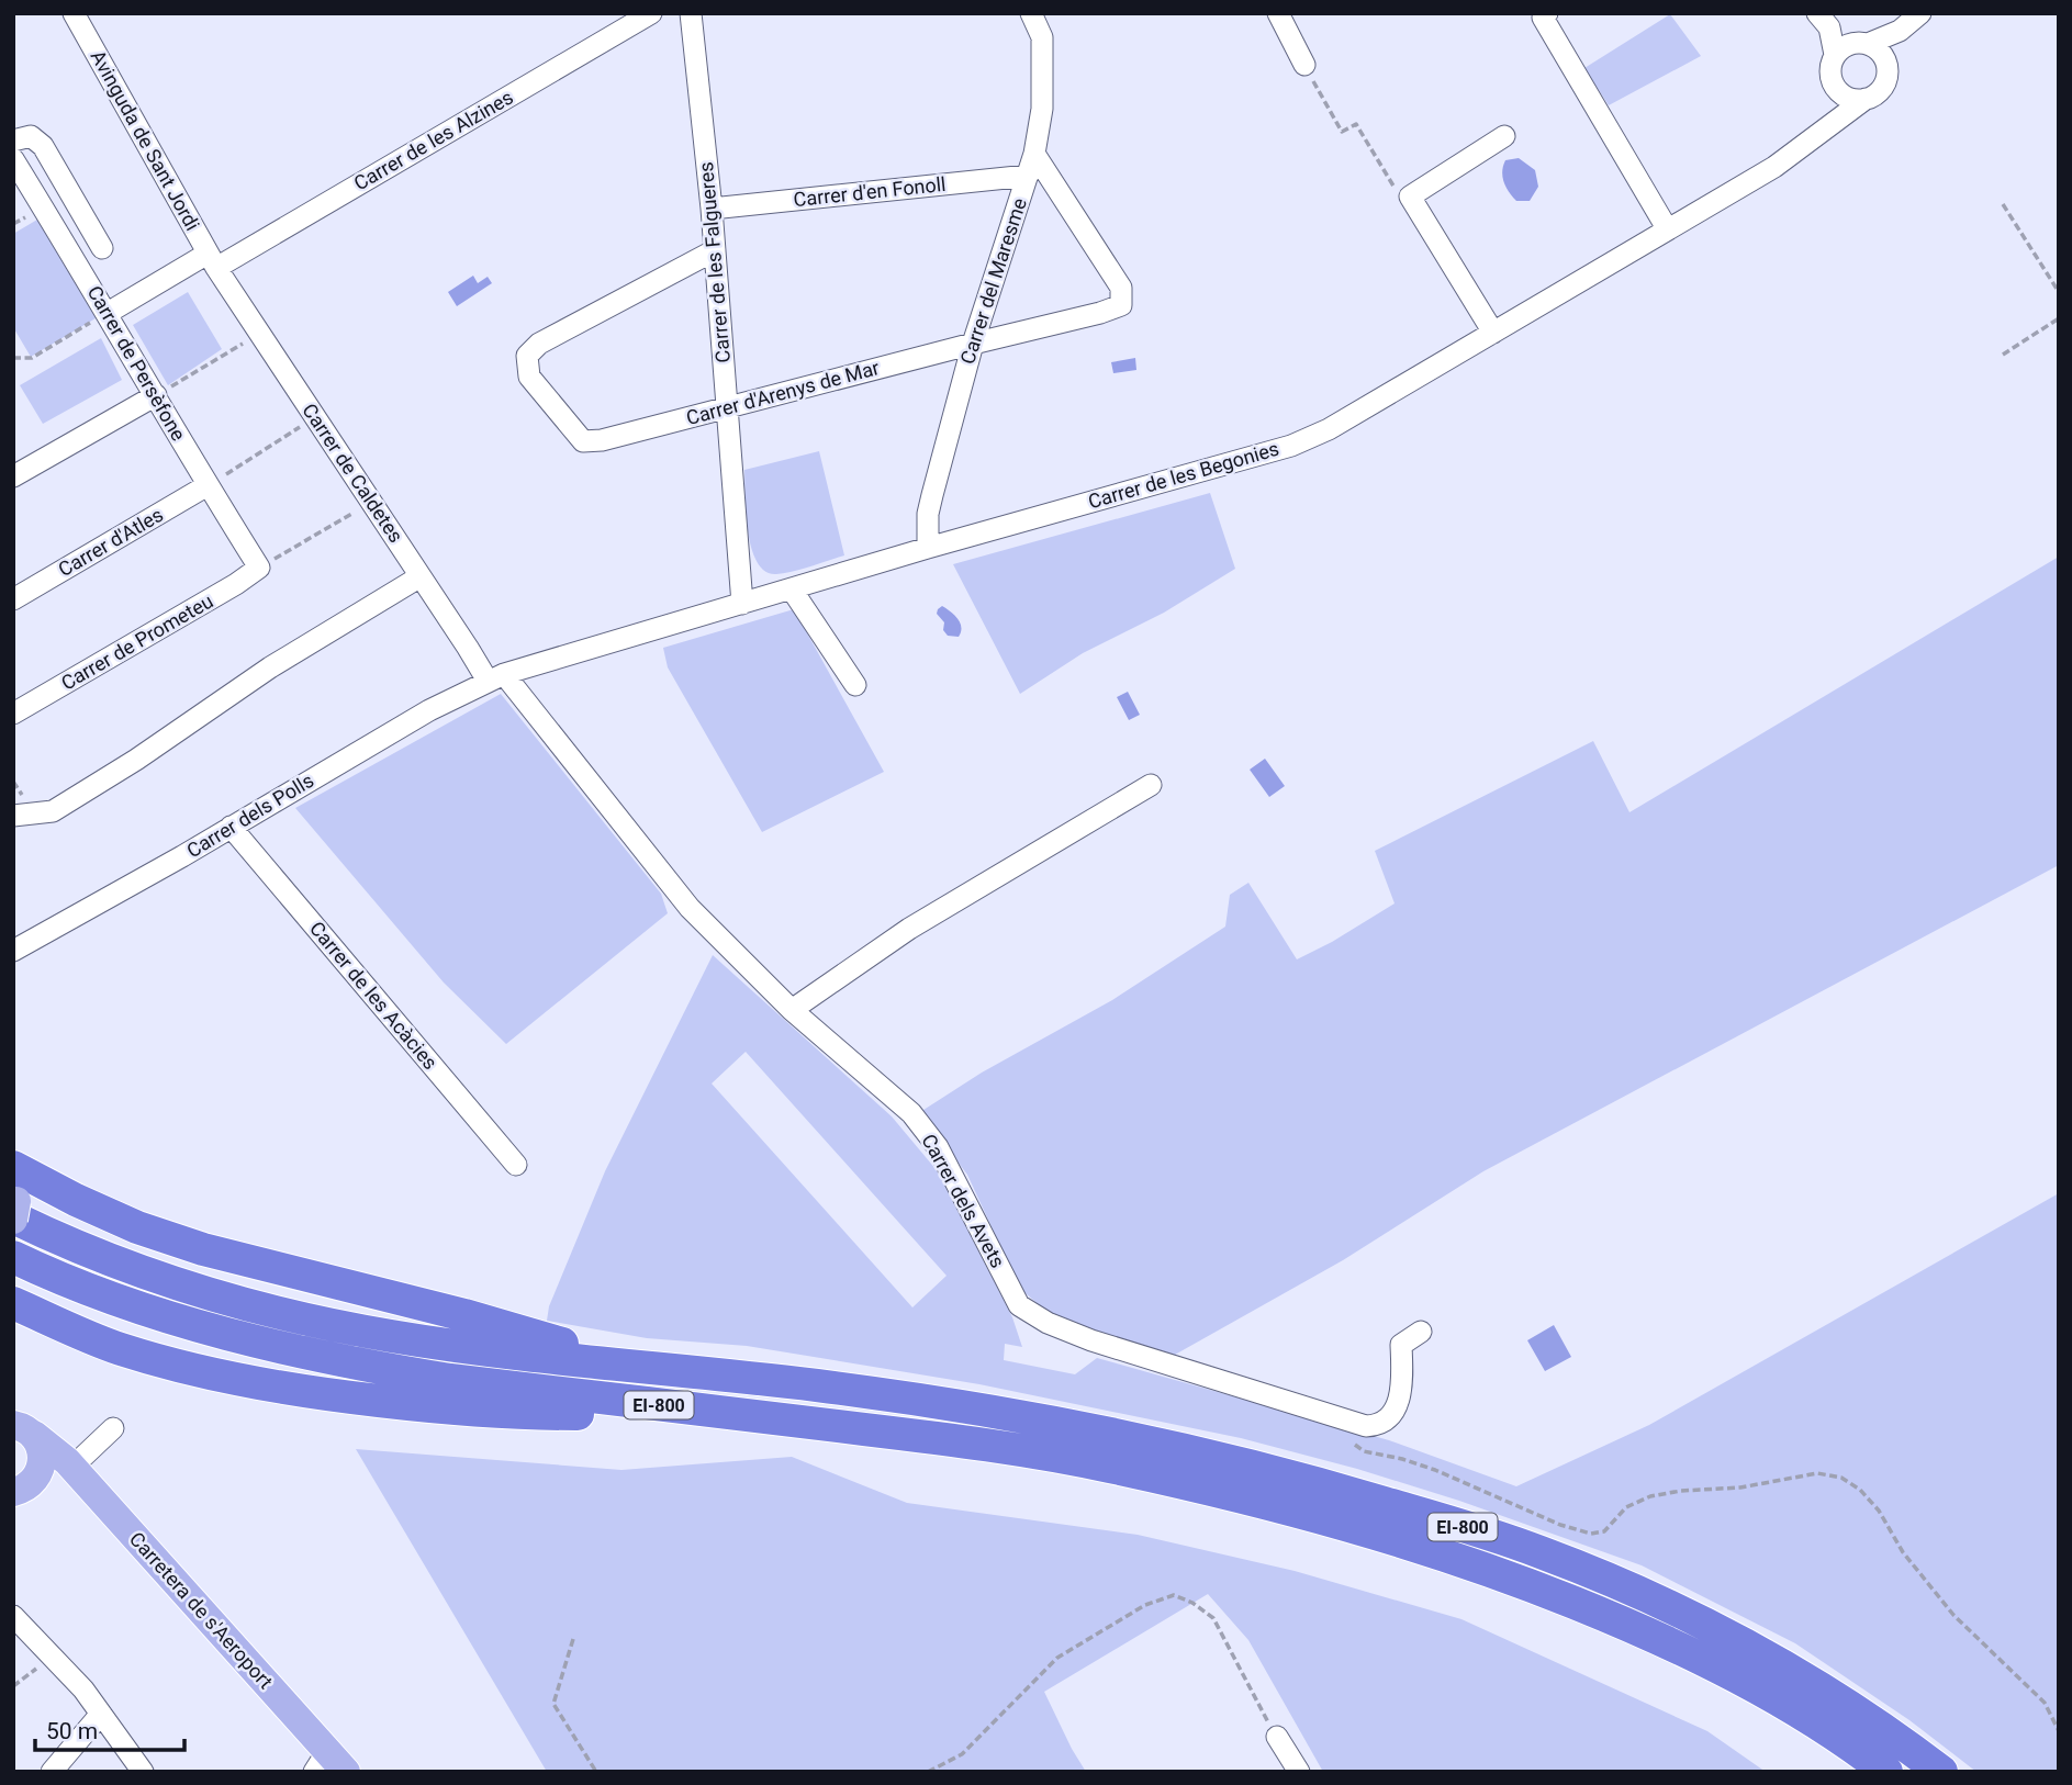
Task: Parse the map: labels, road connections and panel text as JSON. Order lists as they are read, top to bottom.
{
  "streets": {
    "highway": ["EI-800"],
    "main road": ["Carretera de s'Aeroport"],
    "street": [
      "Avinguda de Sant Jordi",
      "Carrer de les Alzines",
      "Carrer d'en Fonoll",
      "Carrer de les Falgueres",
      "Carrer del Maresme",
      "Carrer de Persèfone",
      "Carrer d'Arenys de Mar",
      "Carrer de Caldetes",
      "Carrer de les Begonies",
      "Carrer d'Atles",
      "Carrer de Prometeu",
      "Carrer dels Polls",
      "Carrer de les Acàcies",
      "Carrer dels Avets"
    ]
  },
  "crossings": [
    ["Avinguda de Sant Jordi", "Carrer de les Alzines"],
    ["Avinguda de Sant Jordi", "Carrer de Caldetes"],
    ["Carrer de les Alzines", "Carrer de Persèfone"],
    ["Carrer de les Alzines", "Carrer de Caldetes"],
    ["Carrer d'en Fonoll", "Carrer de les Falgueres"],
    ["Carrer d'en Fonoll", "Carrer del Maresme"],
    ["Carrer de les Falgueres", "Carrer d'Arenys de Mar"],
    ["Carrer de les Falgueres", "Carrer de les Begonies"],
    ["Carrer del Maresme", "Carrer d'Arenys de Mar"],
    ["Carrer del Maresme", "Carrer de les Begonies"],
    ["Carrer de Persèfone", "Carrer d'Atles"],
    ["Carrer de Persèfone", "Carrer de Prometeu"],
    ["Carrer de Caldetes", "Carrer de les Begonies"],
    ["Carrer de Caldetes", "Carrer dels Polls"],
    ["Carrer de Caldetes", "Carrer dels Avets"],
    ["Carrer de les Begonies", "Carrer dels Polls"],
    ["Carrer de les Begonies", "Carrer dels Avets"],
    ["Carrer dels Polls", "Carrer de les Acàcies"],
    ["Carrer dels Polls", "Carrer dels Avets"]
  ],
  "scale_bar": "50 m"
}
